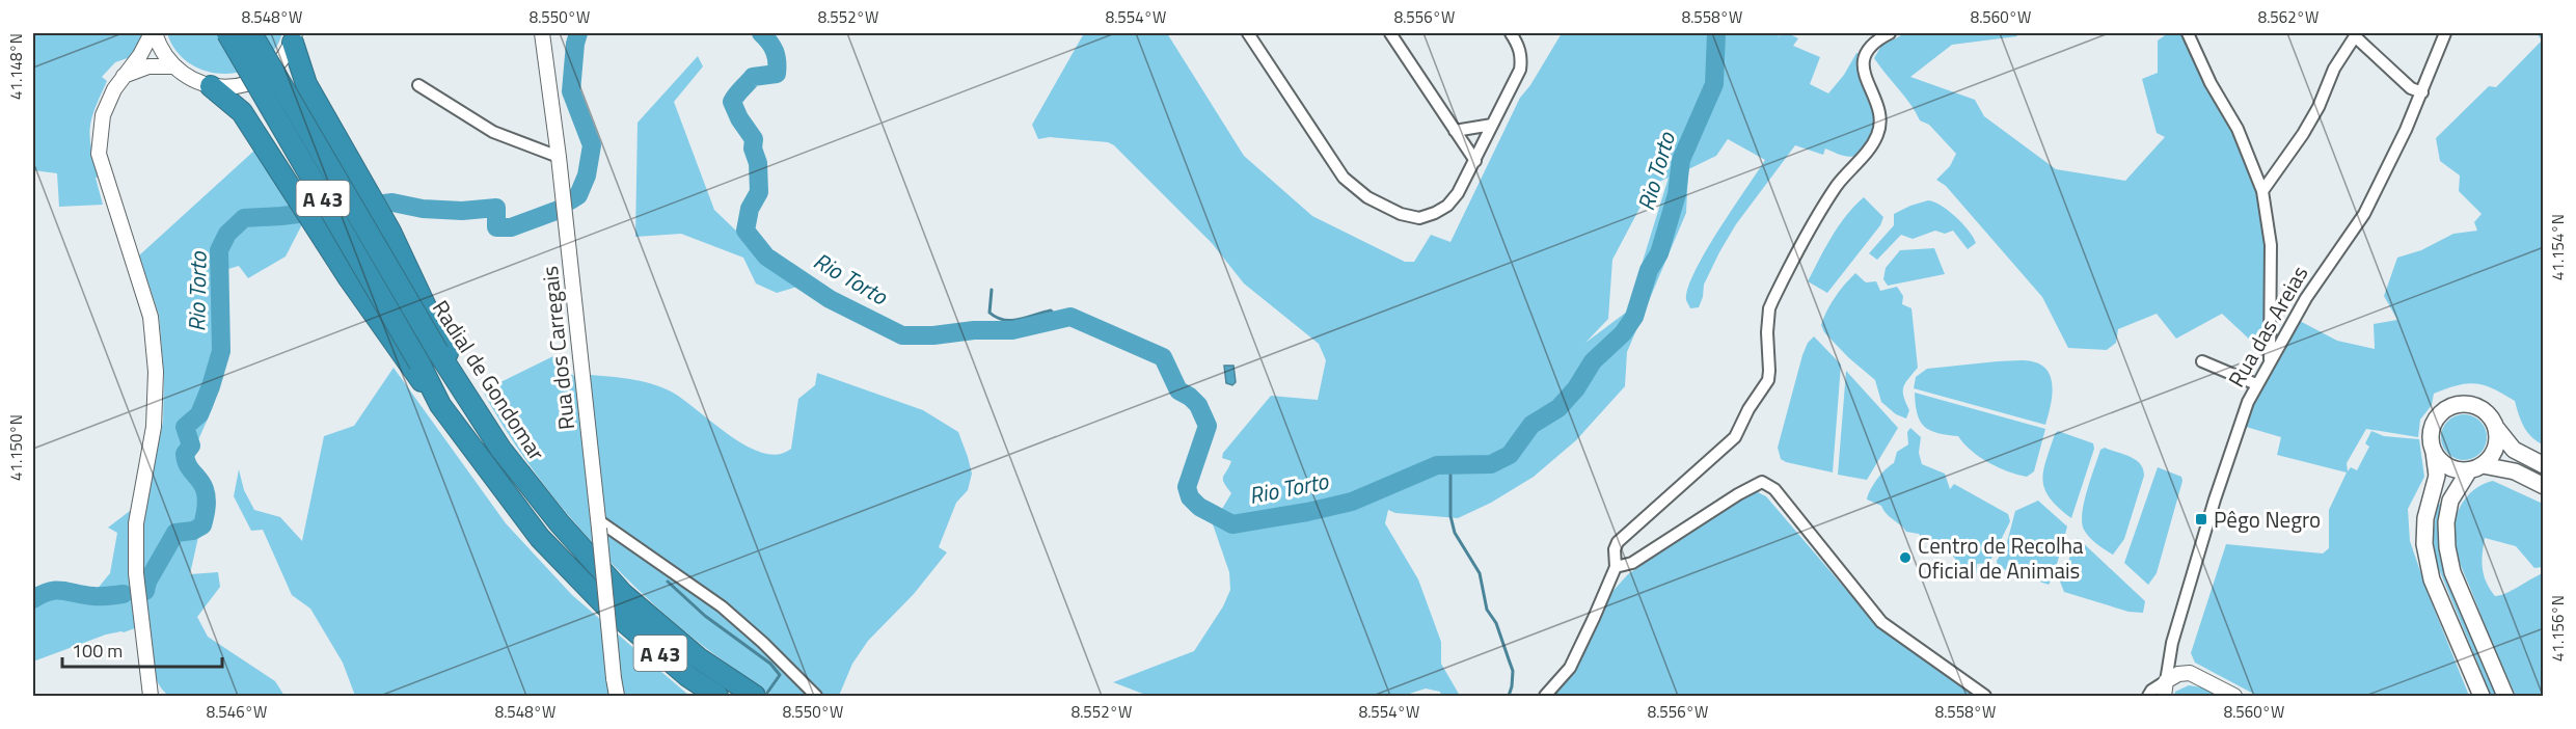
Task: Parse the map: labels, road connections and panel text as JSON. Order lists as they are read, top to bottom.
{
  "streets": {
    "highway": ["A 43", "Radial de Gondomar"],
    "street": ["Rua das Areias", "Rua dos Carregais"]
  },
  "crossings": [
    ["A 43", "Radial de Gondomar"]
  ],
  "water": ["Rio Torto"],
  "places": {
    "transit": ["Pêgo Negro"],
    "other": ["Centro de Recolha Oficial de Animais"]
  },
  "scale_bar": "100 m",
  "coordinates": [
    "8.548°W",
    "8.550°W",
    "8.552°W",
    "8.554°W",
    "8.556°W",
    "8.558°W",
    "8.560°W",
    "8.562°W",
    "41.148°N",
    "41.154°N",
    "41.150°N",
    "41.156°N",
    "8.546°W"
  ]
}
